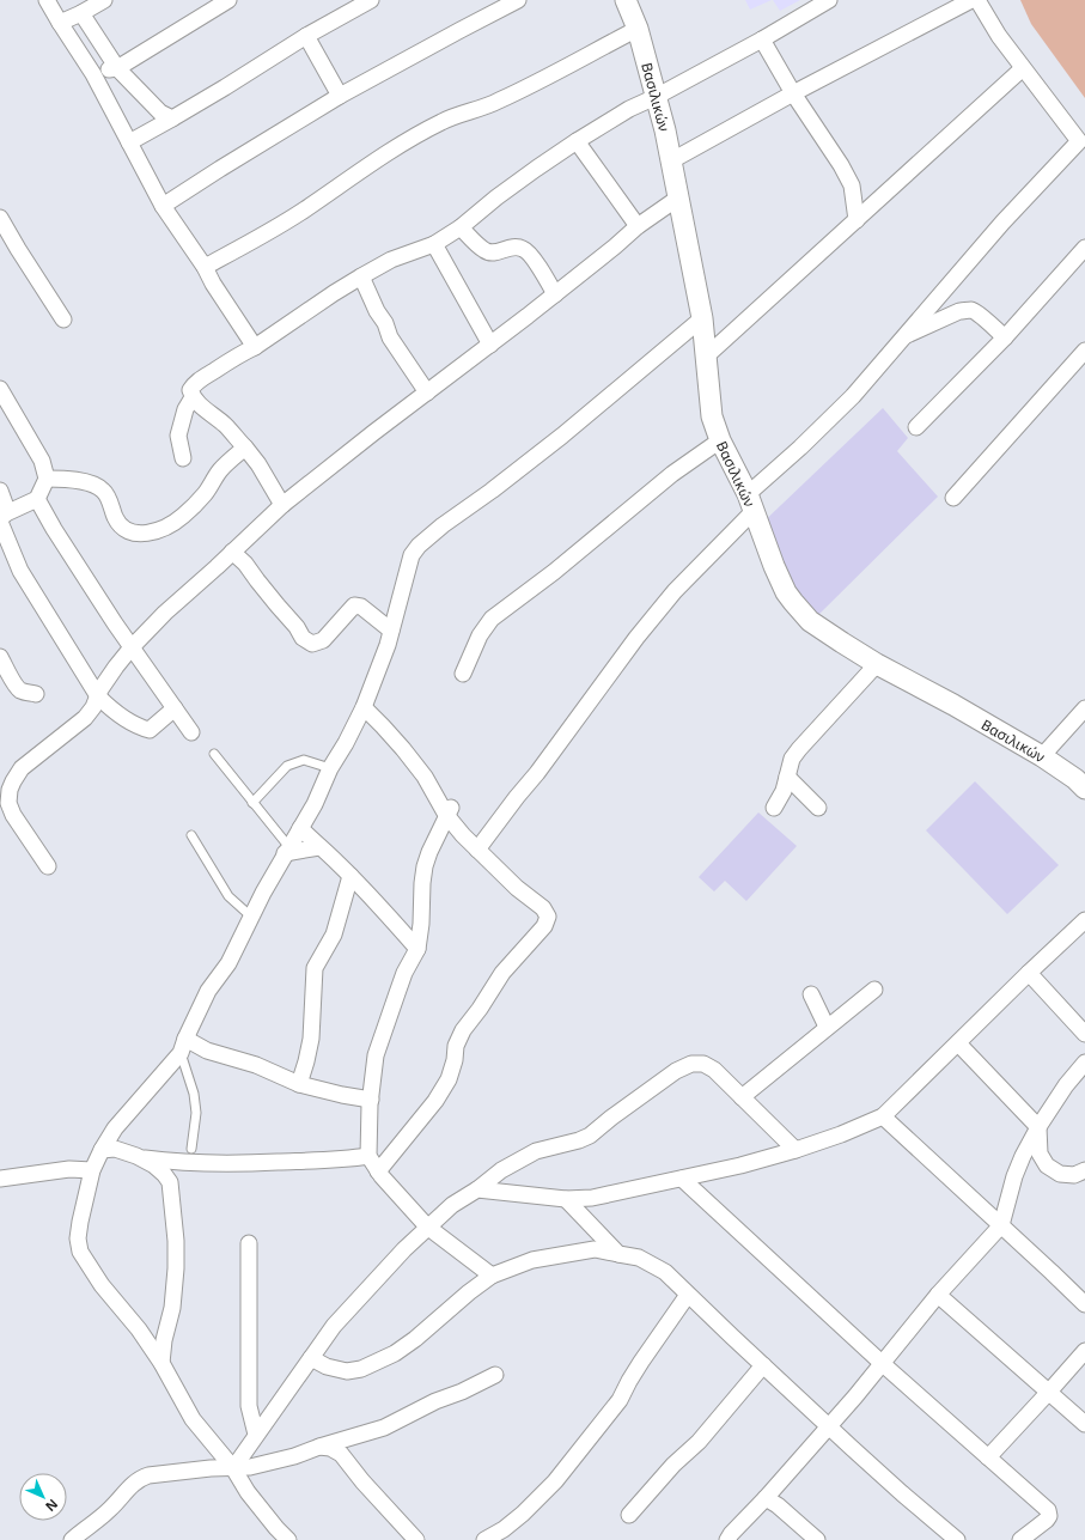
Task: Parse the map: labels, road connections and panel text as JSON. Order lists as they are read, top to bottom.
{
  "streets": {
    "street": ["Βασιλικών"]
  },
  "north": "bottom right"
}
